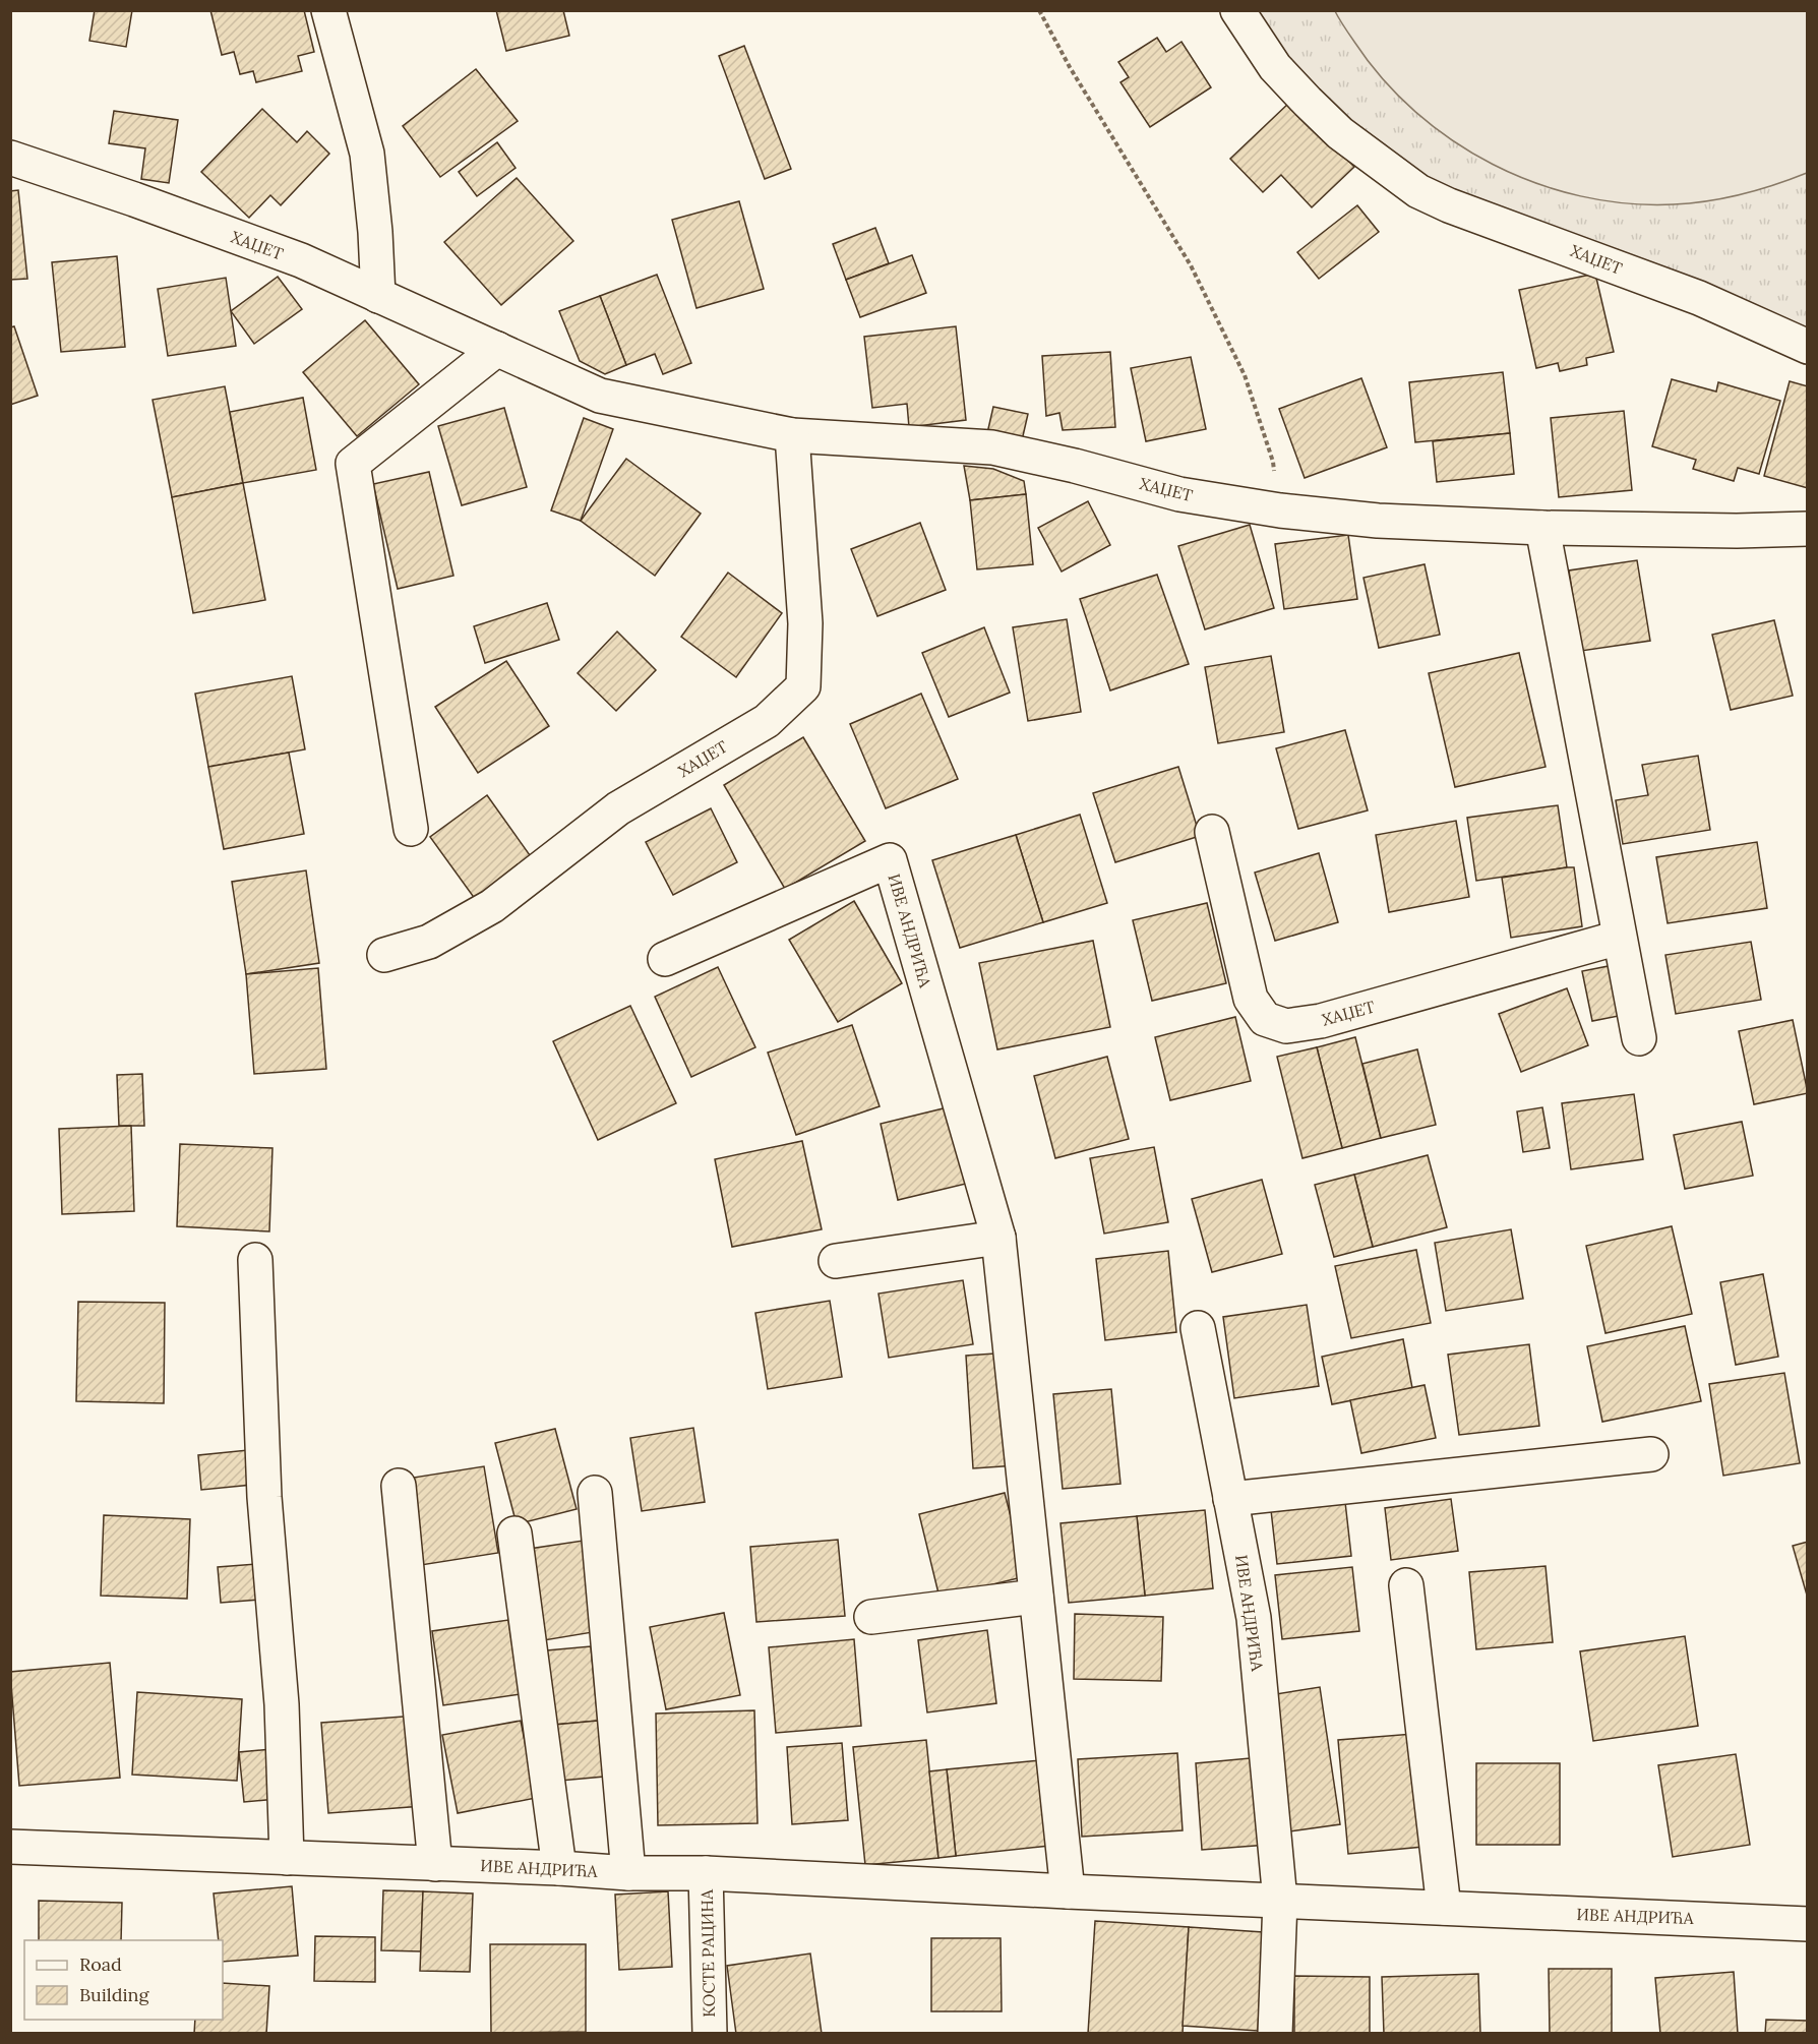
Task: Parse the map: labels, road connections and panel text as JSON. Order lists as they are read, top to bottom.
{
  "streets": {
    "street": ["ХАЏЕТ", "ИВЕ АНДРИЋА", "КОСТЕ РАЦИНА"]
  },
  "crossings": [
    ["ИВЕ АНДРИЋА", "КОСТЕ РАЦИНА"]
  ],
  "legend": ["Road", "Building"]
}
